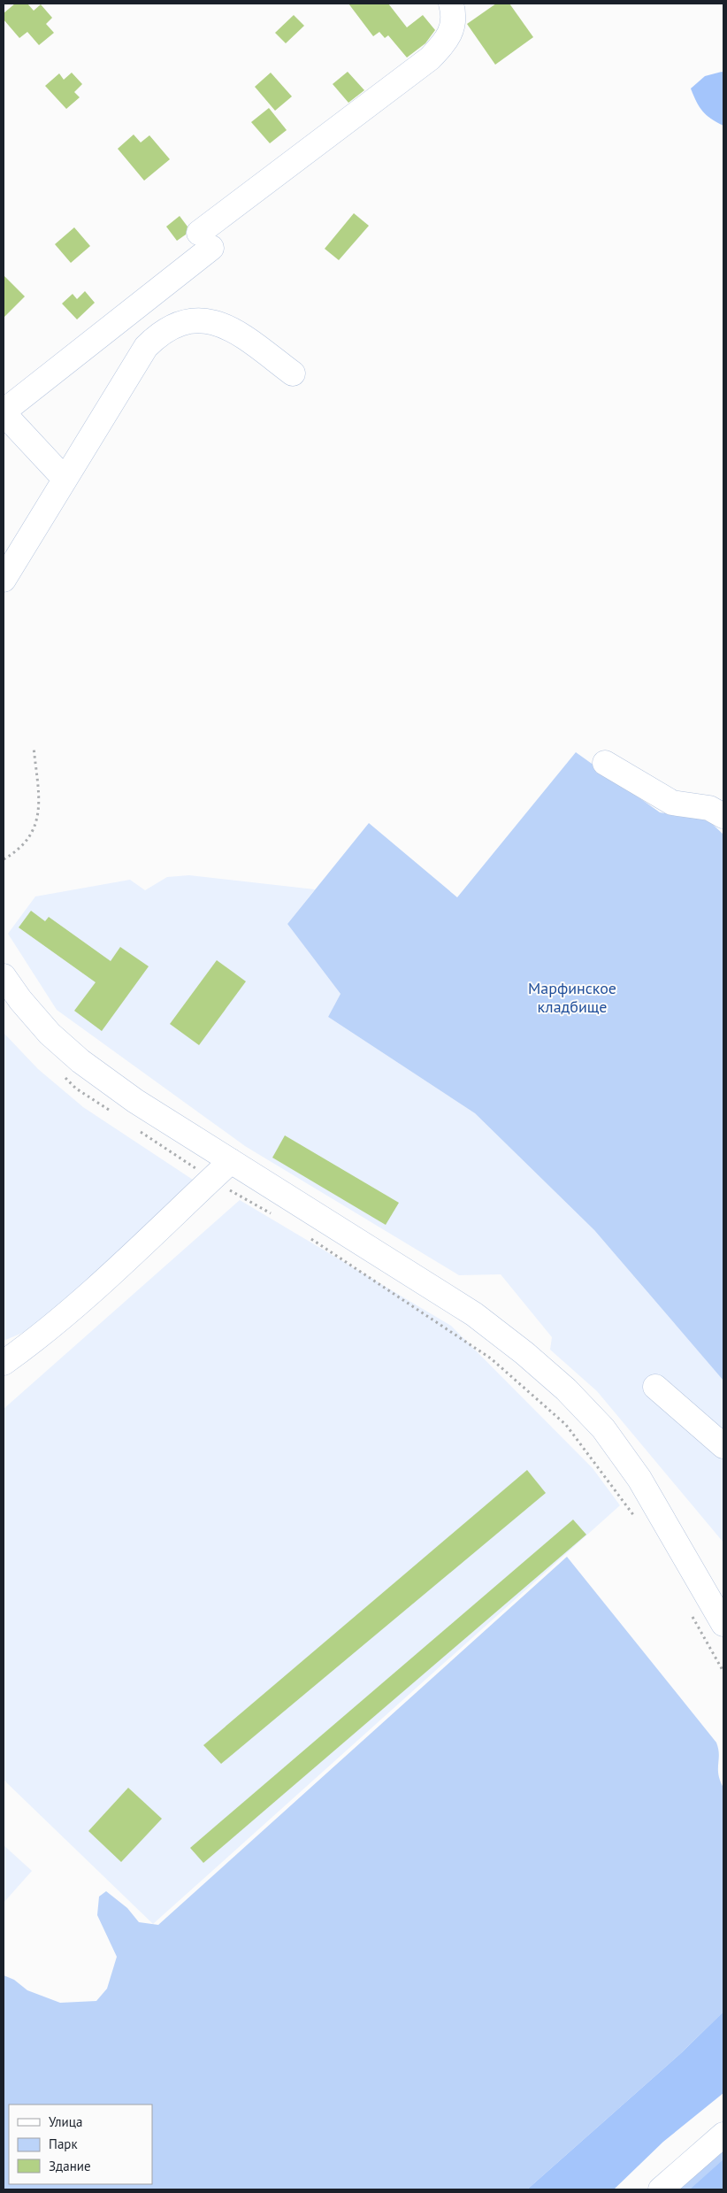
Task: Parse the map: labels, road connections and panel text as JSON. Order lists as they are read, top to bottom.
{
  "parks": ["Марфинское кладбище"],
  "legend": ["Улица", "Парк", "Здание"]
}
